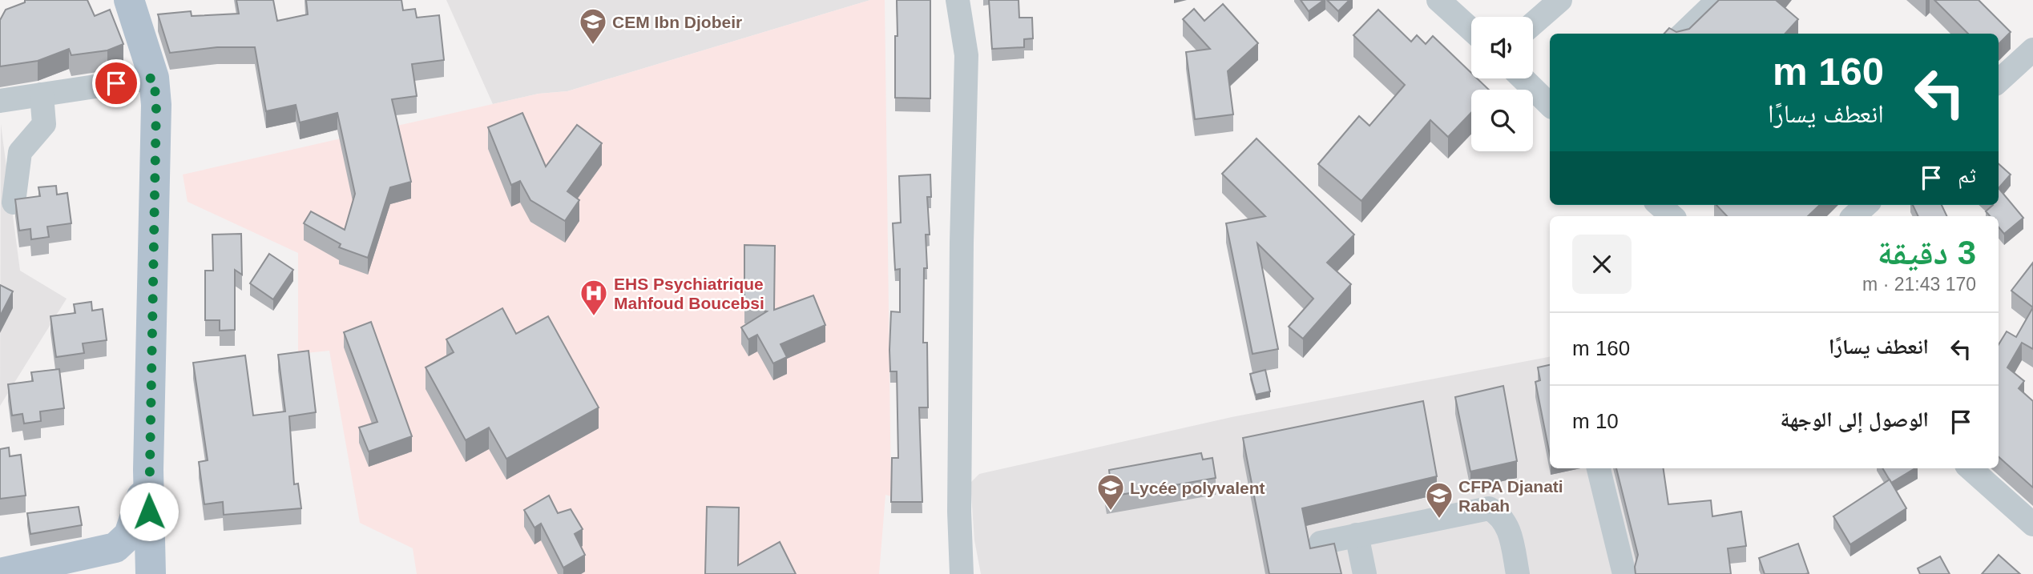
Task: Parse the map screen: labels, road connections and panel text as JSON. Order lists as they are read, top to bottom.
{
  "places": {
    "school or university": ["CEM Ibn Djobeir", "Lycée polyvalent", "CFPA Djanati Rabah"],
    "hospital": ["EHS Psychiatrique Mahfoud Boucebsi"]
  },
  "page": {
    "turn": ["160 m", "انعطف يسارًا"],
    "then": "ثم",
    "heading": ["3 دقيقة", "170 m · 21:43"],
    "list": [
      {
        "name": "انعطف يسارًا",
        "value": "160 m"
      },
      {
        "name": "الوصول إلى الوجهة",
        "value": "10 m"
      }
    ]
  }
}
